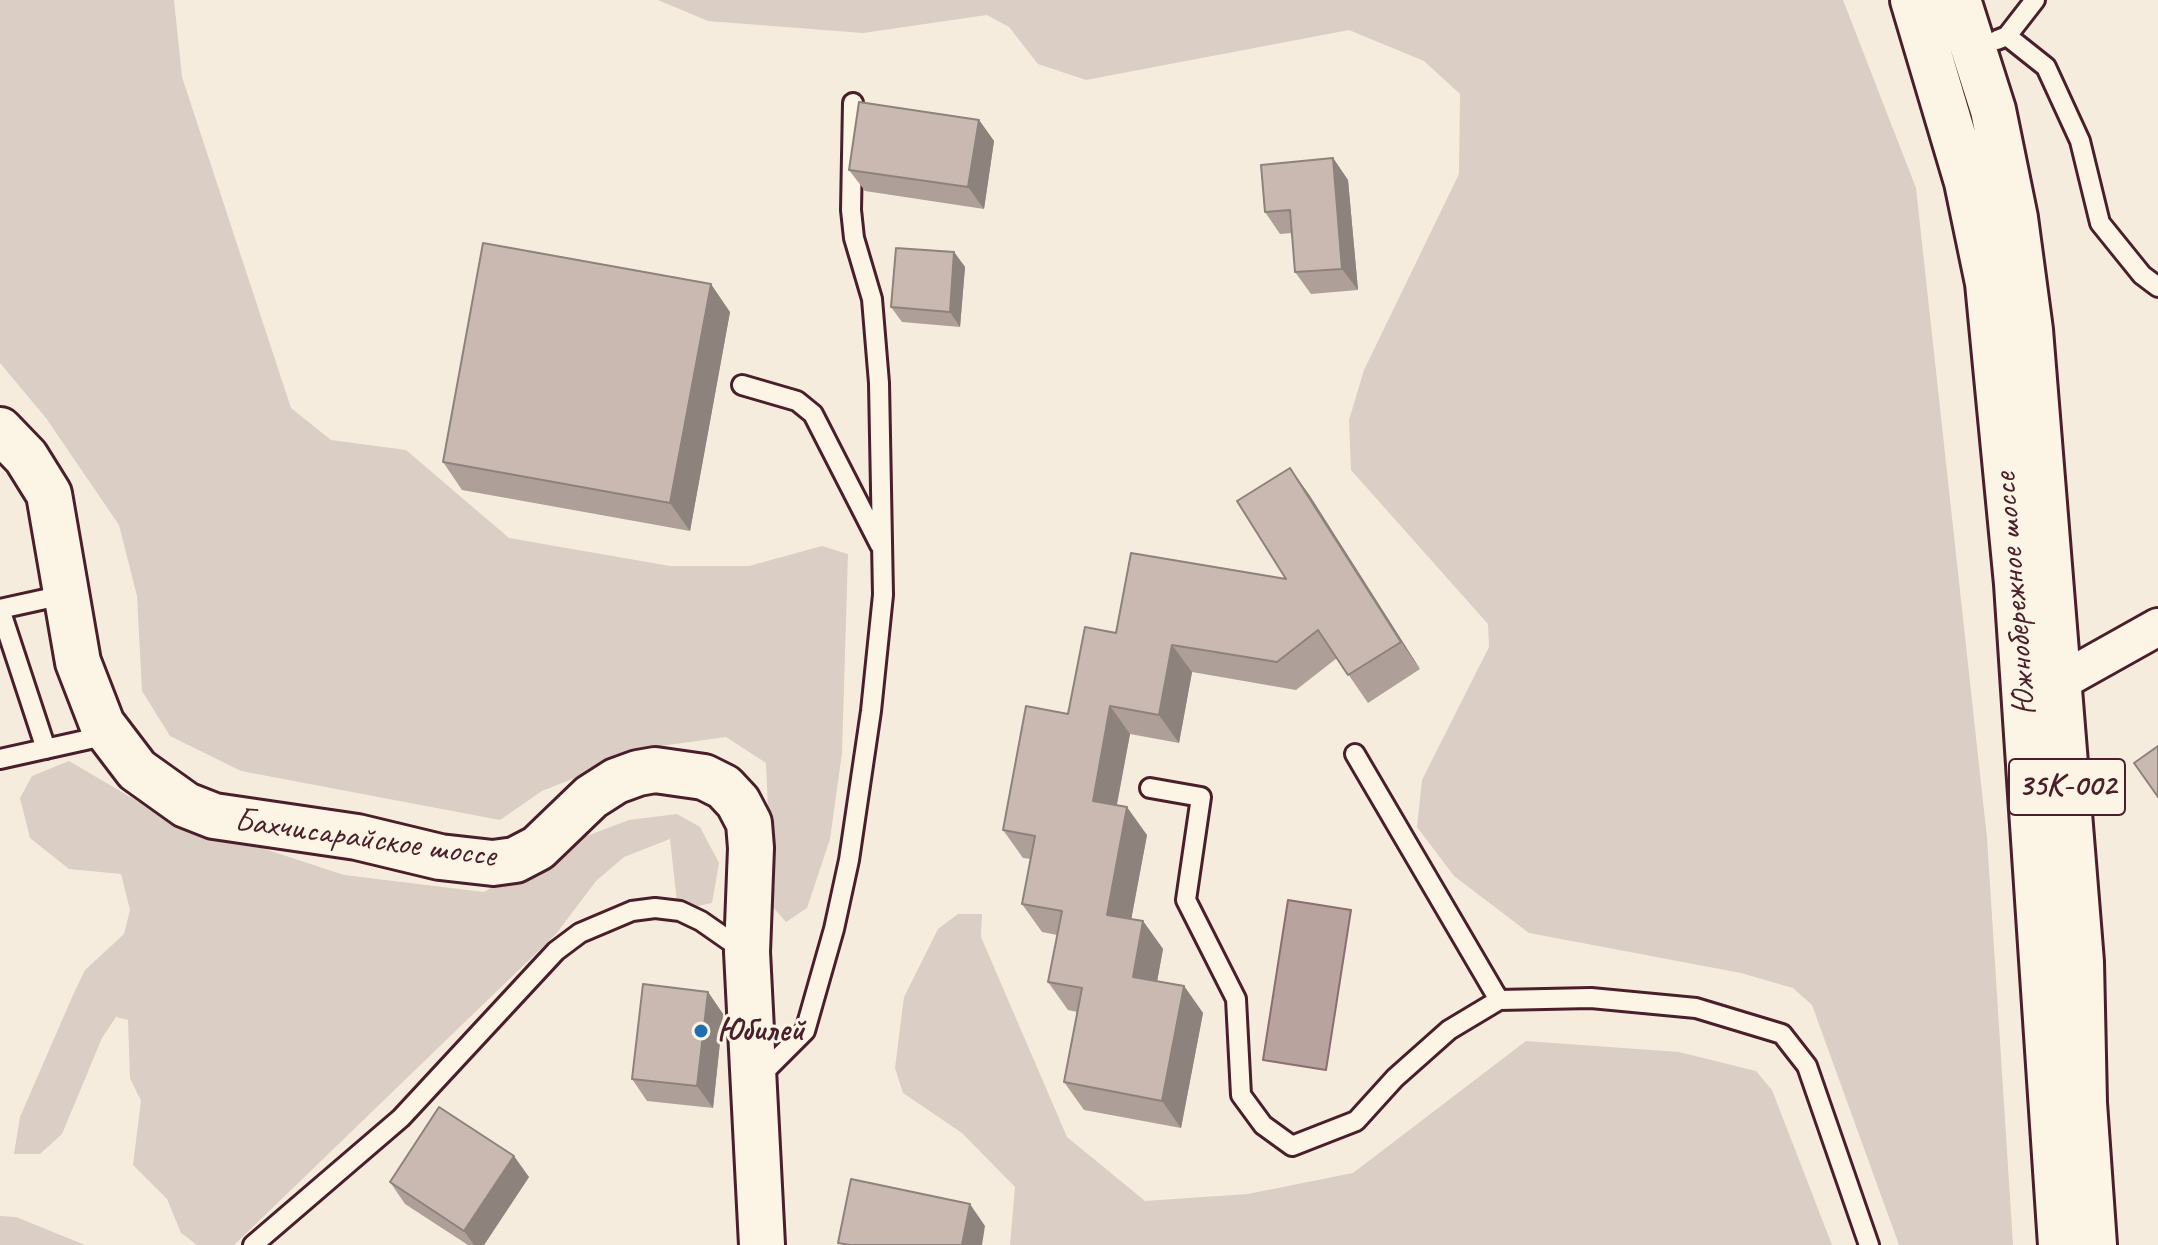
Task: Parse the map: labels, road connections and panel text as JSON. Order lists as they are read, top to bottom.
{
  "streets": {
    "main road": ["Южнобережное шоссе", "35К-002", "Бахчисарайское шоссе"]
  },
  "places": ["Юбилей"]
}
